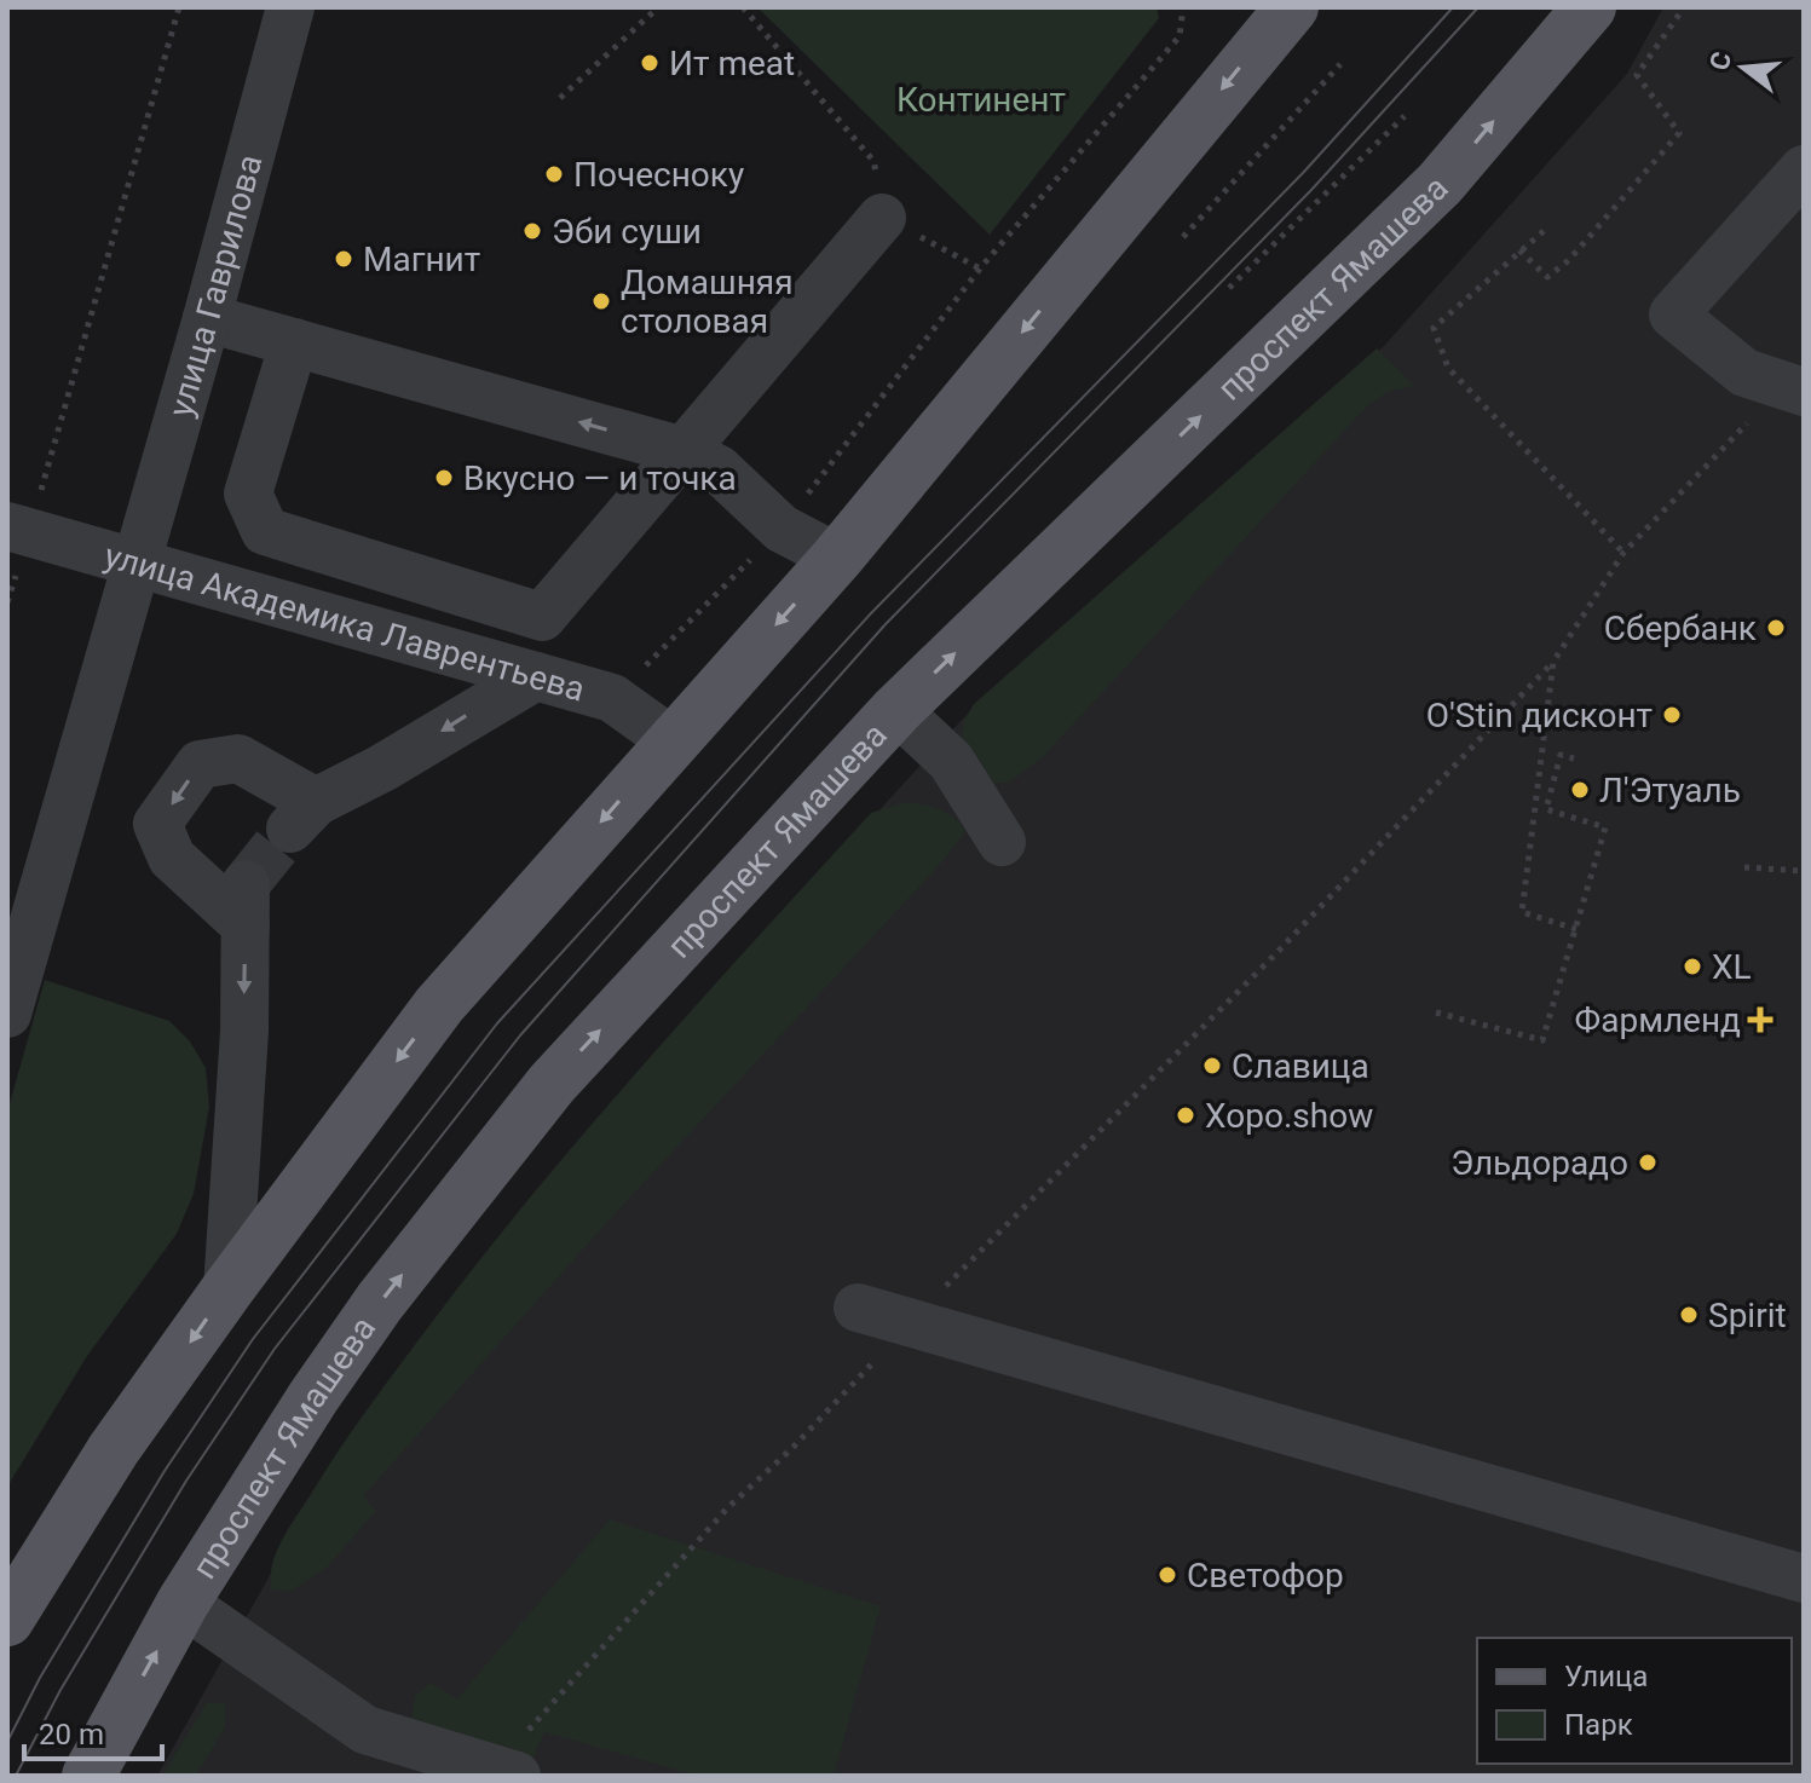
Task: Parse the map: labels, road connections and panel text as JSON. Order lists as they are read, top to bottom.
{
  "streets": {
    "main road": ["проспект Ямашева"],
    "street": ["улица Гаврилова", "улица Академика Лаврентьева"]
  },
  "crossings": [
    ["улица Гаврилова", "улица Академика Лаврентьева"]
  ],
  "parks": ["Континент"],
  "places": {
    "other": [
      "Ит meat",
      "Почесноку",
      "Эби суши",
      "Магнит",
      "Домашняя столовая",
      "Вкусно — и точка",
      "Сбербанк",
      "O'Stin дисконт",
      "Л'Этуаль",
      "XL",
      "Славица",
      "Xopo.show",
      "Эльдорадо",
      "Spirit",
      "Светофор"
    ],
    "health": ["Фармленд"]
  },
  "legend": ["Улица", "Парк"],
  "scale_bar": "20 m",
  "north": "left"
}
